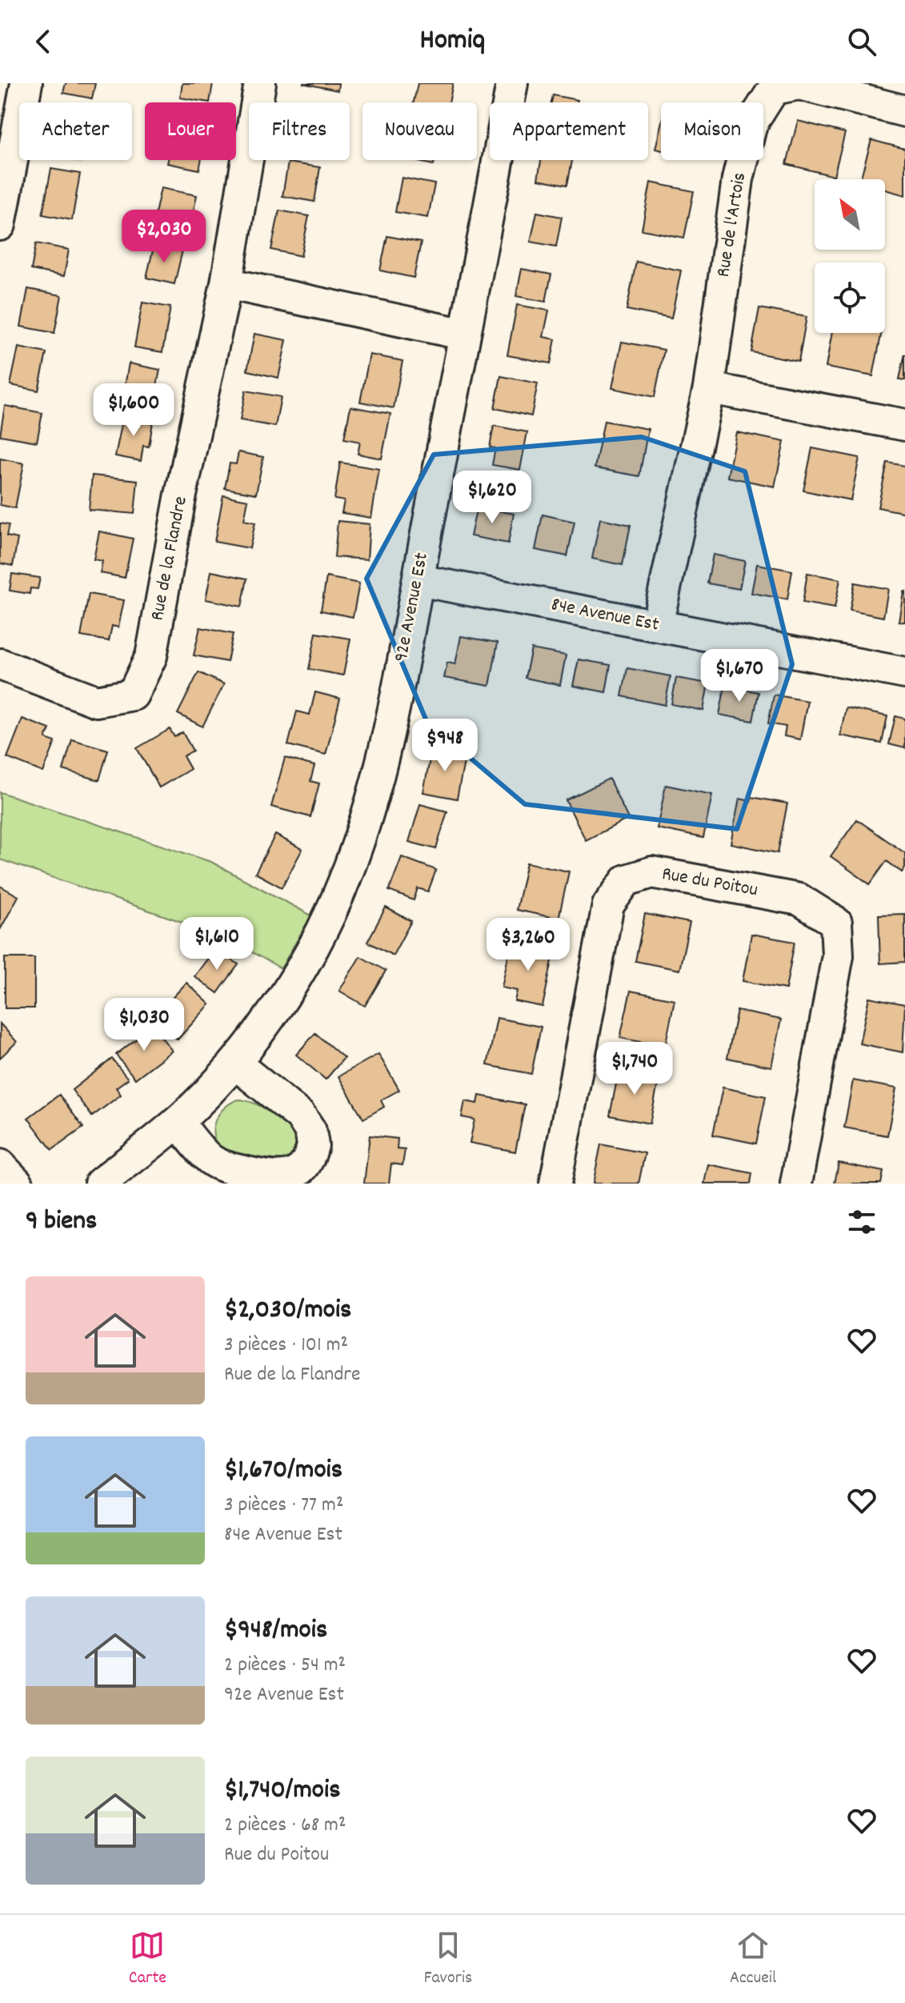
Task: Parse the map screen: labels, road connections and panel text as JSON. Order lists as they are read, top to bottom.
{
  "streets": {
    "street": [
      "Rue de l'Artois",
      "Rue de la Flandre",
      "92e Avenue Est",
      "84e Avenue Est",
      "Rue du Poitou"
    ]
  },
  "crossings": [
    ["Rue de l'Artois", "84e Avenue Est"],
    ["92e Avenue Est", "84e Avenue Est"]
  ],
  "north": "top left",
  "page": {
    "header": "Homiq",
    "chip": [
      "Acheter",
      "Louer",
      "Filtres",
      "Nouveau",
      "Appartement",
      "Maison"
    ],
    "price": [
      "$2,030",
      "$1,600",
      "$1,620",
      "$1,670",
      "$948",
      "$1,610",
      "$3,260",
      "$1,030",
      "$1,740"
    ],
    "heading": "9 biens",
    "list": [
      {
        "name": "$2,030/mois",
        "note": "3 pièces · 101 m² · Rue de la Flandre"
      },
      {
        "name": "$1,670/mois",
        "note": "3 pièces · 77 m² · 84e Avenue Est"
      },
      {
        "name": "$948/mois",
        "note": "2 pièces · 54 m² · 92e Avenue Est"
      },
      {
        "name": "$1,740/mois",
        "note": "2 pièces · 68 m² · Rue du Poitou"
      }
    ],
    "tabs": ["Carte", "Favoris", "Accueil"]
  }
}
